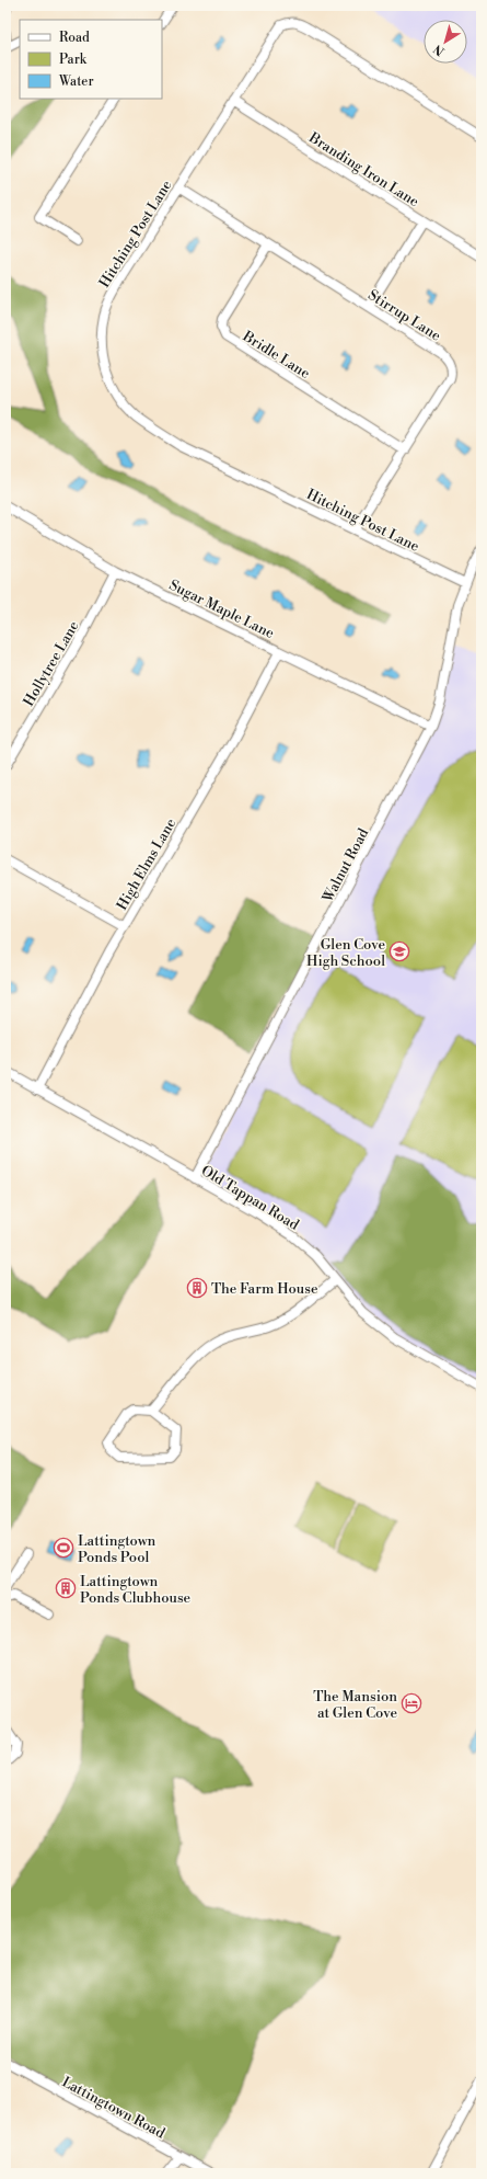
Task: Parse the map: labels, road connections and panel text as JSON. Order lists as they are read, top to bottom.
{
  "streets": {
    "street": [
      "Branding Iron Lane",
      "Hitching Post Lane",
      "Stirrup Lane",
      "Bridle Lane",
      "Sugar Maple Lane",
      "Hollytree Lane",
      "High Elms Lane",
      "Walnut Road",
      "Old Tappan Road",
      "Lattingtown Road"
    ]
  },
  "crossings": [
    ["Branding Iron Lane", "Hitching Post Lane"],
    ["Hitching Post Lane", "Stirrup Lane"],
    ["Hitching Post Lane", "Walnut Road"],
    ["Stirrup Lane", "Bridle Lane"],
    ["Sugar Maple Lane", "Hollytree Lane"],
    ["Sugar Maple Lane", "High Elms Lane"],
    ["Sugar Maple Lane", "Walnut Road"],
    ["High Elms Lane", "Old Tappan Road"],
    ["Walnut Road", "Old Tappan Road"]
  ],
  "places": {
    "school or university": ["Glen Cove High School"],
    "building": ["The Farm House", "Lattingtown Ponds Clubhouse"],
    "sports": ["Lattingtown Ponds Pool"],
    "hotel": ["The Mansion at Glen Cove"]
  },
  "legend": ["Road", "Park", "Water"],
  "north": "bottom left"
}
